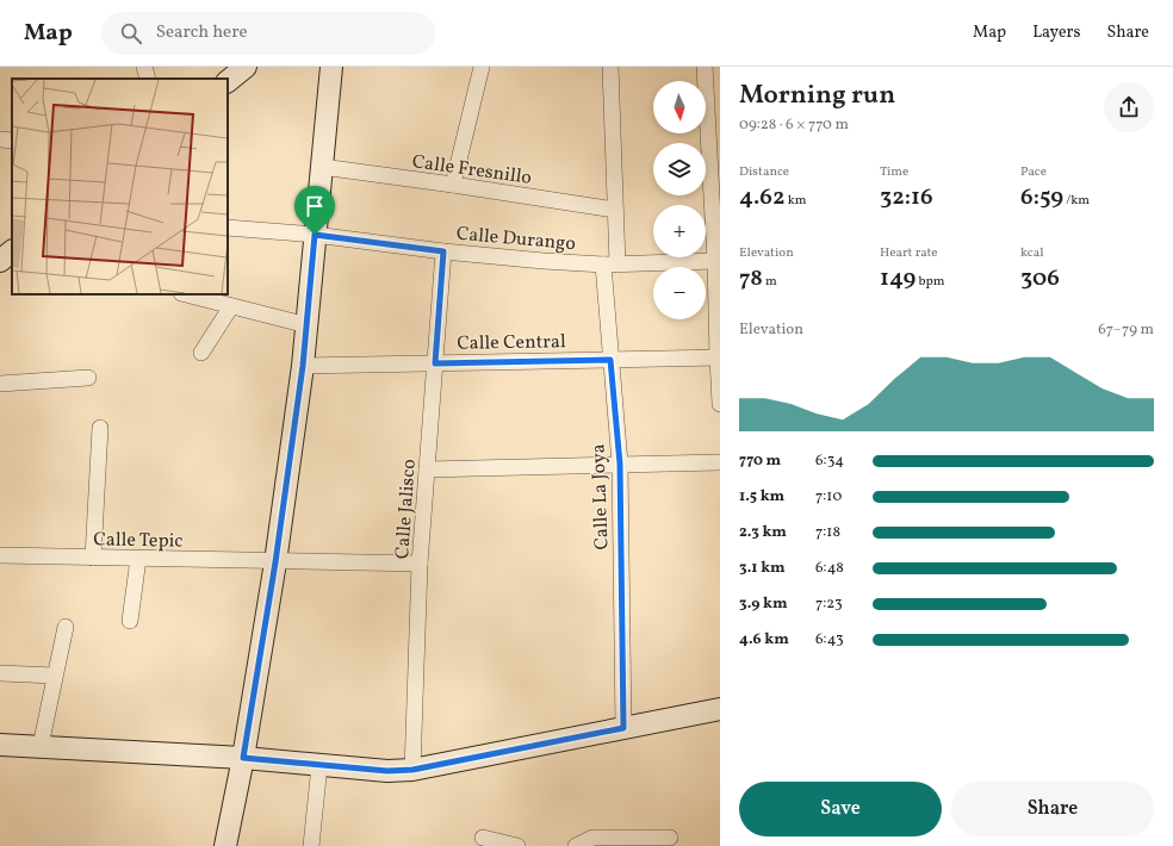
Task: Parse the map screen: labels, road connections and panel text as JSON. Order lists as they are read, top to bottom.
{
  "streets": {
    "street": [
      "Calle Fresnillo",
      "Calle Durango",
      "Calle Central",
      "Calle La Joya",
      "Calle Jalisco",
      "Calle Tepic"
    ]
  },
  "crossings": [
    ["Calle Fresnillo", "Calle La Joya"],
    ["Calle Durango", "Calle La Joya"],
    ["Calle Durango", "Calle Jalisco"],
    ["Calle Central", "Calle La Joya"],
    ["Calle Central", "Calle Jalisco"],
    ["Calle Jalisco", "Calle Tepic"]
  ],
  "north": "bottom",
  "page": {
    "header": "Map",
    "search": "Search here",
    "nav": ["Map", "Layers", "Share"],
    "heading": ["Morning run", "09:28 · 6 × 770 m"],
    "map_buttons": ["+", "−"],
    "stats": [
      ["Distance", "4.62 km"],
      ["Time", "32:16"],
      ["Pace", "6:59 /km"],
      ["Elevation", "78 m"],
      ["Heart rate", "149 bpm"],
      ["kcal", "306"]
    ],
    "chart": ["Elevation", "67–79 m"],
    "list": [
      {
        "name": "770 m",
        "note": "6:34"
      },
      {
        "name": "1.5 km",
        "note": "7:10"
      },
      {
        "name": "2.3 km",
        "note": "7:18"
      },
      {
        "name": "3.1 km",
        "note": "6:48"
      },
      {
        "name": "3.9 km",
        "note": "7:23"
      },
      {
        "name": "4.6 km",
        "note": "6:43"
      }
    ],
    "buttons": ["Save", "Share"]
  }
}
